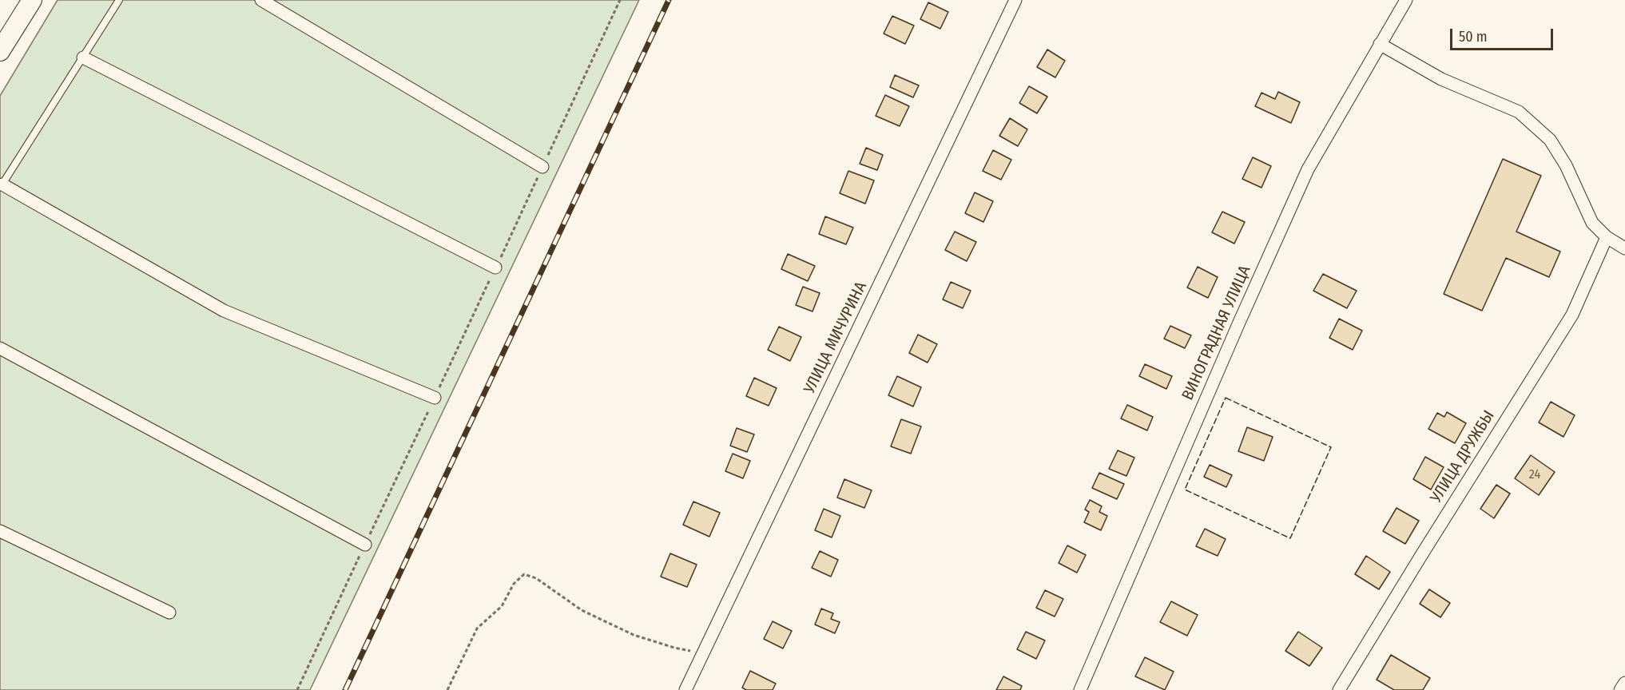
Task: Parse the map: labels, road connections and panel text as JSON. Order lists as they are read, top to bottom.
{
  "streets": {
    "street": ["ВИНОГРАДНАЯ УЛИЦА", "УЛИЦА МИЧУРИНА", "УЛИЦА ДРУЖБЫ"]
  },
  "house_numbers": ["24"],
  "scale_bar": "50 m"
}
